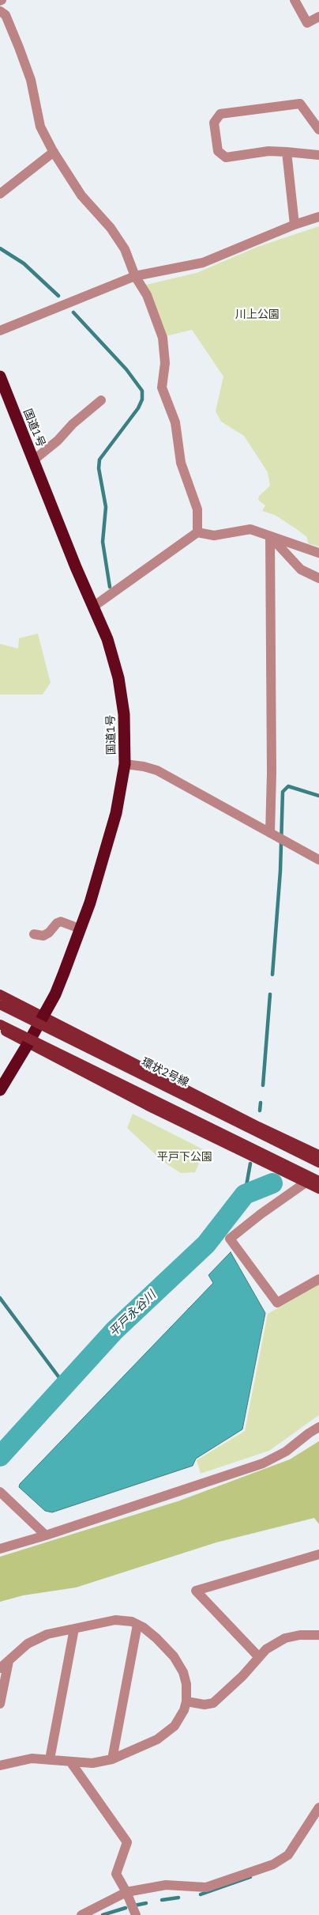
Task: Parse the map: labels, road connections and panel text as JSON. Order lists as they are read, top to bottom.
{
  "streets": {
    "highway": ["国道1号"],
    "main road": ["環状2号線"]
  },
  "water": ["平戸永谷川"],
  "parks": ["川上公園", "平戸下公園"]
}
